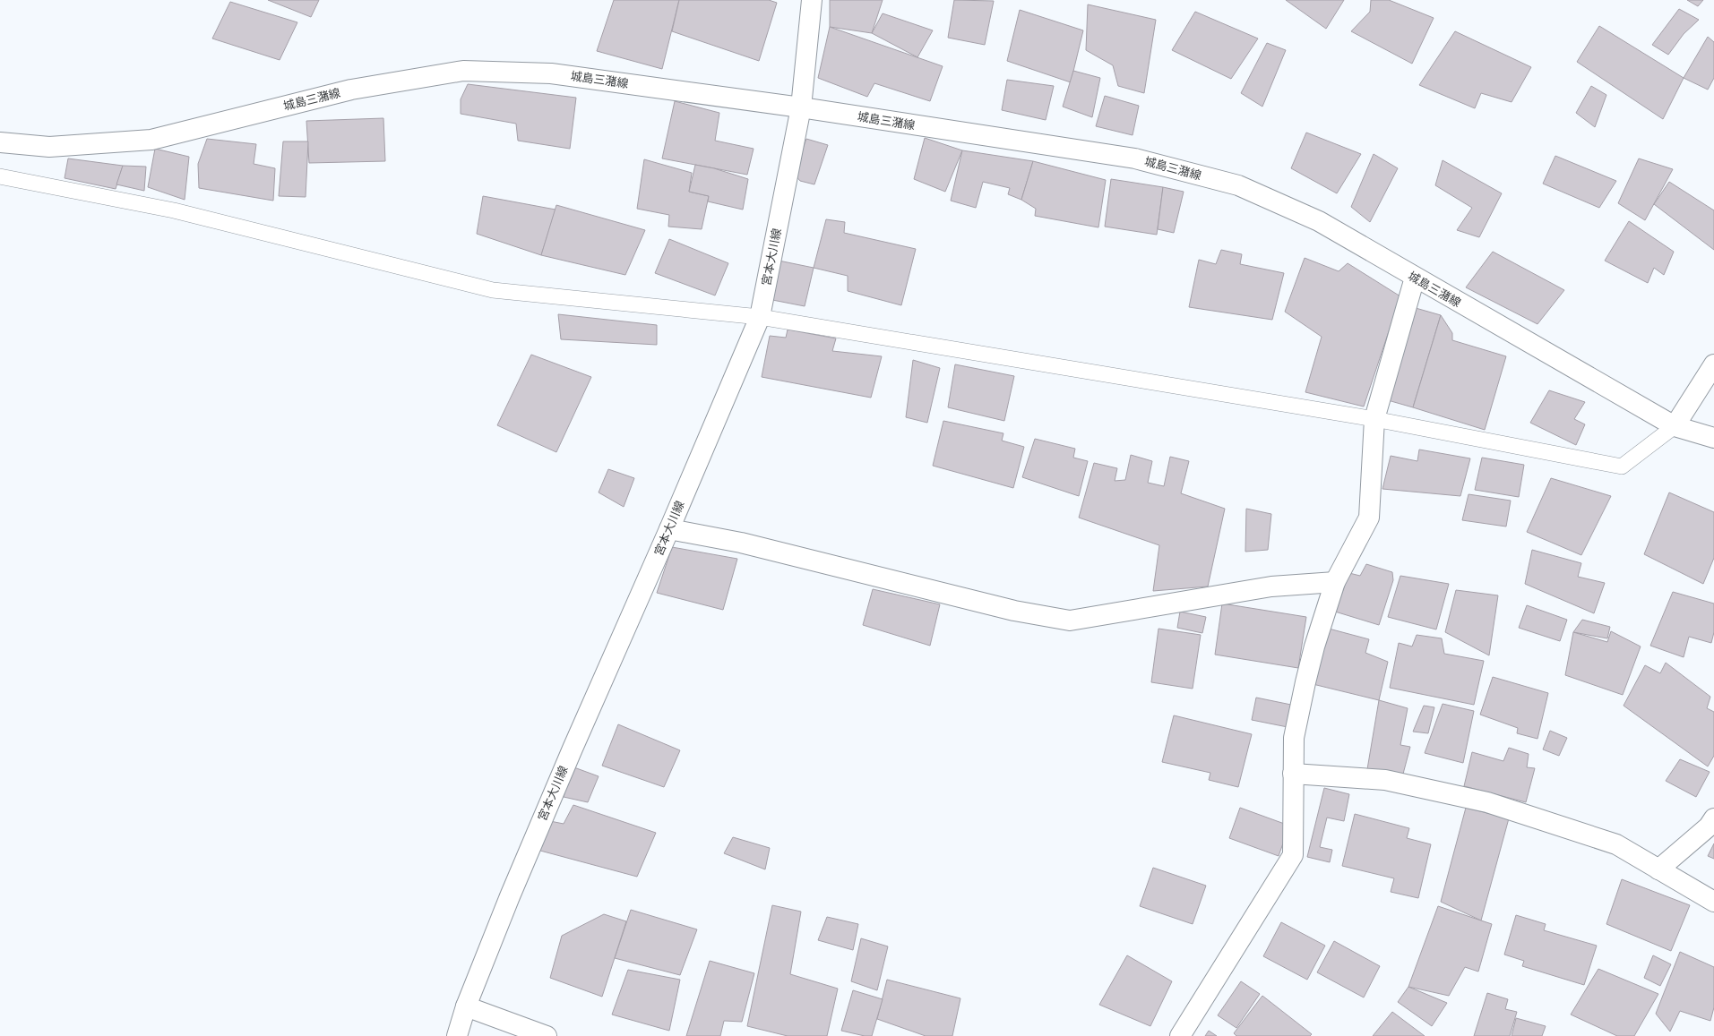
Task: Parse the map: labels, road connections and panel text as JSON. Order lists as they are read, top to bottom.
{
  "streets": {
    "main road": ["城島三潴線", "宮本大川線"]
  },
  "crossings": [
    ["城島三潴線", "宮本大川線"]
  ]
}
